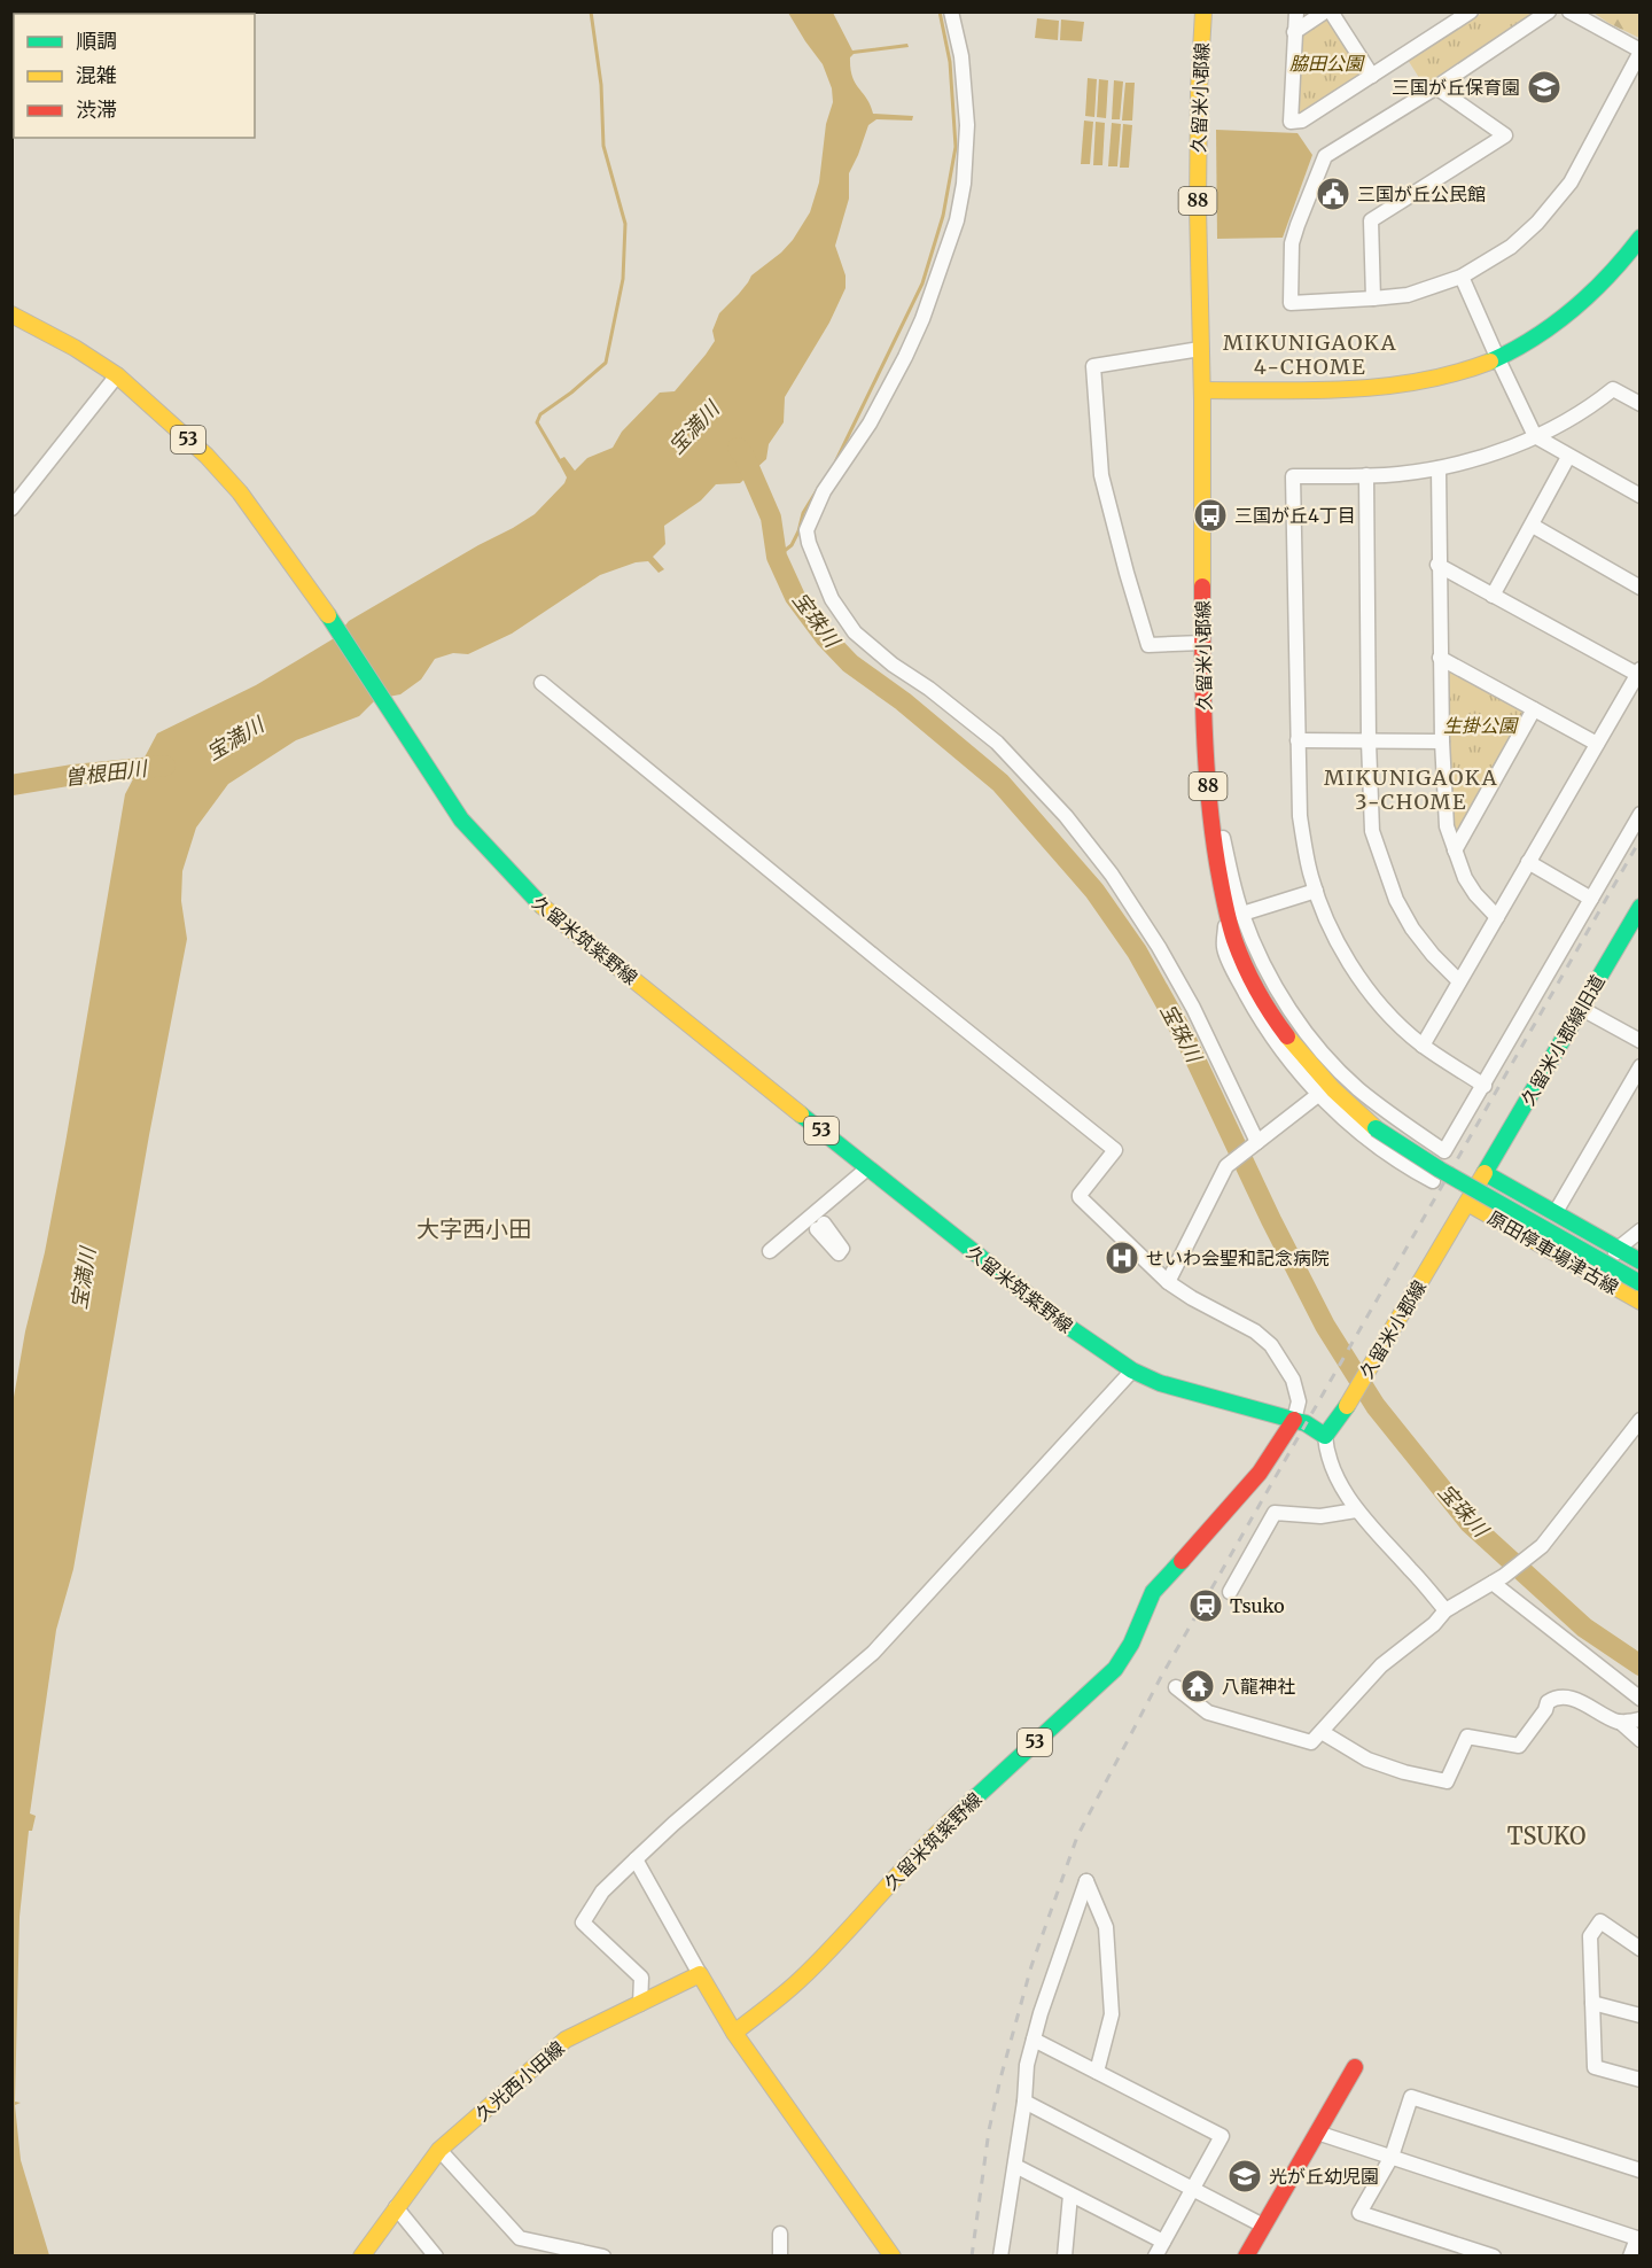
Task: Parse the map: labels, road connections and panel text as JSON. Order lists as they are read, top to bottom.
{
  "streets": {
    "main road": [
      "久留米小郡線",
      "88",
      "53",
      "久留米筑紫野線",
      "久留米小郡線旧道",
      "原田停車場津古線",
      "久光西小田線"
    ]
  },
  "crossings": [
    ["久留米小郡線", "久留米小郡線旧道"],
    ["久留米小郡線", "原田停車場津古線"],
    ["久留米小郡線旧道", "原田停車場津古線"]
  ],
  "districts": [
    "MIKUNIGAOKA 4-CHOME",
    "MIKUNIGAOKA 3-CHOME",
    "大字西小田",
    "TSUKO"
  ],
  "water": ["宝満川", "宝珠川", "曽根田川"],
  "parks": ["脇田公園", "生掛公園"],
  "places": {
    "school or university": ["三国が丘保育園", "光が丘幼児園"],
    "public building": ["三国が丘公民館"],
    "bus stop": ["三国が丘4丁目"],
    "hospital": ["せいわ会聖和記念病院"],
    "station": ["Tsuko"],
    "temple": ["八龍神社"]
  },
  "legend": ["順調", "混雑", "渋滞"]
}
